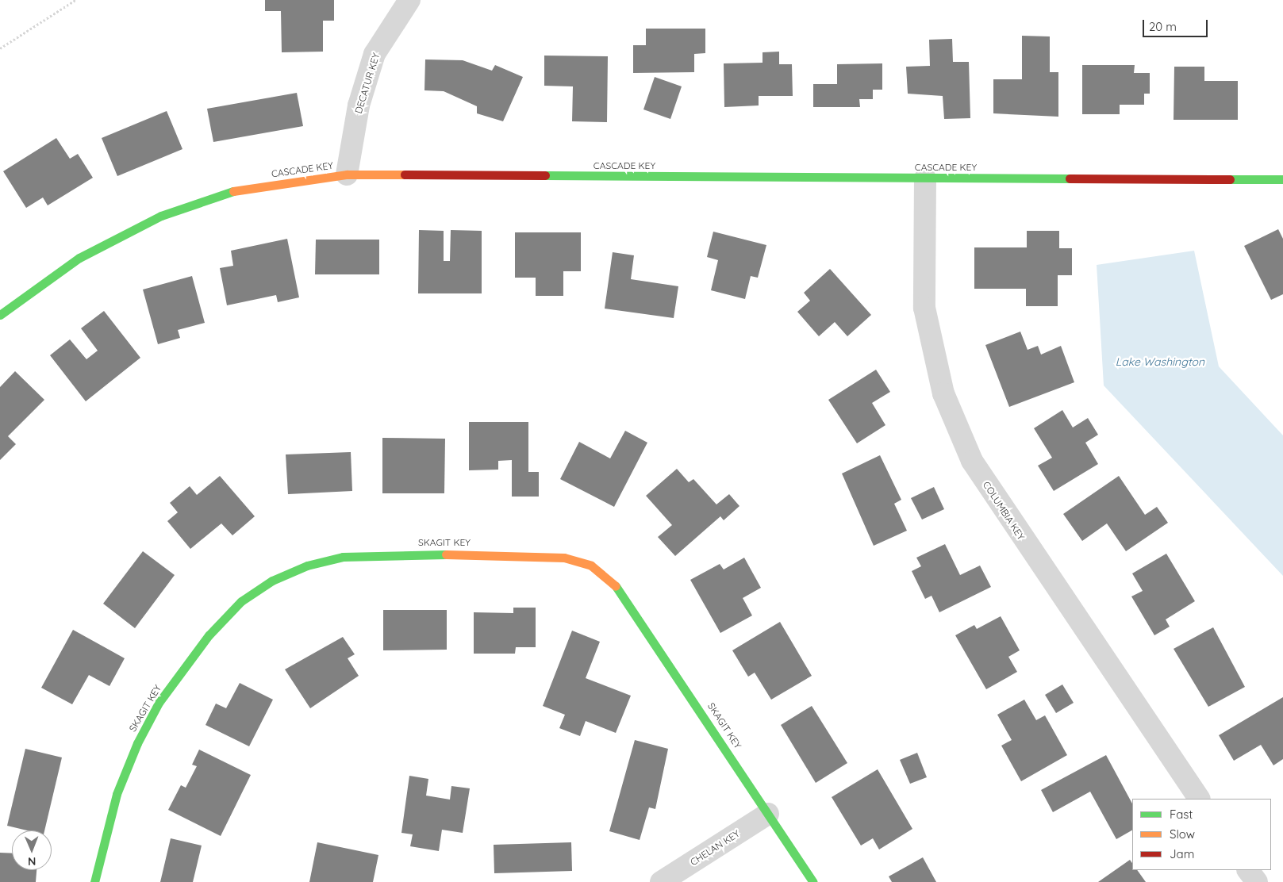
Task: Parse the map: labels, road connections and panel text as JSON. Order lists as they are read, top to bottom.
{
  "streets": {
    "street": [
      "DECATUR KEY",
      "CASCADE KEY",
      "COLUMBIA KEY",
      "SKAGIT KEY",
      "CHELAN KEY"
    ]
  },
  "crossings": [
    ["DECATUR KEY", "CASCADE KEY"],
    ["CASCADE KEY", "COLUMBIA KEY"],
    ["SKAGIT KEY", "CHELAN KEY"]
  ],
  "water": ["Lake Washington"],
  "legend": ["Fast", "Slow", "Jam"],
  "scale_bar": "20 m",
  "north": "bottom"
}
